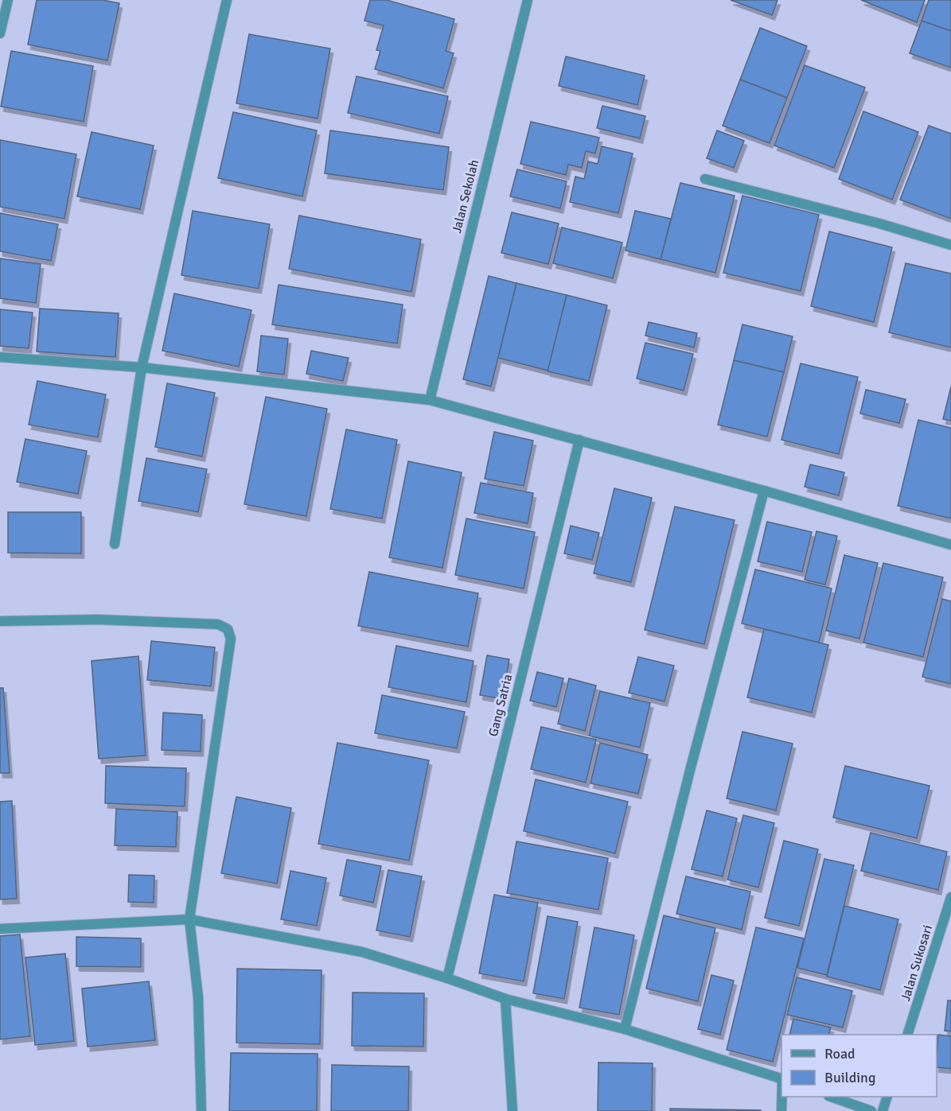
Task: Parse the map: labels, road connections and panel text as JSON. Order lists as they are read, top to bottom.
{
  "streets": {
    "street": ["Jalan Sekolah", "Gang Satria", "Jalan Sukosari"]
  },
  "legend": ["Road", "Building"]
}
